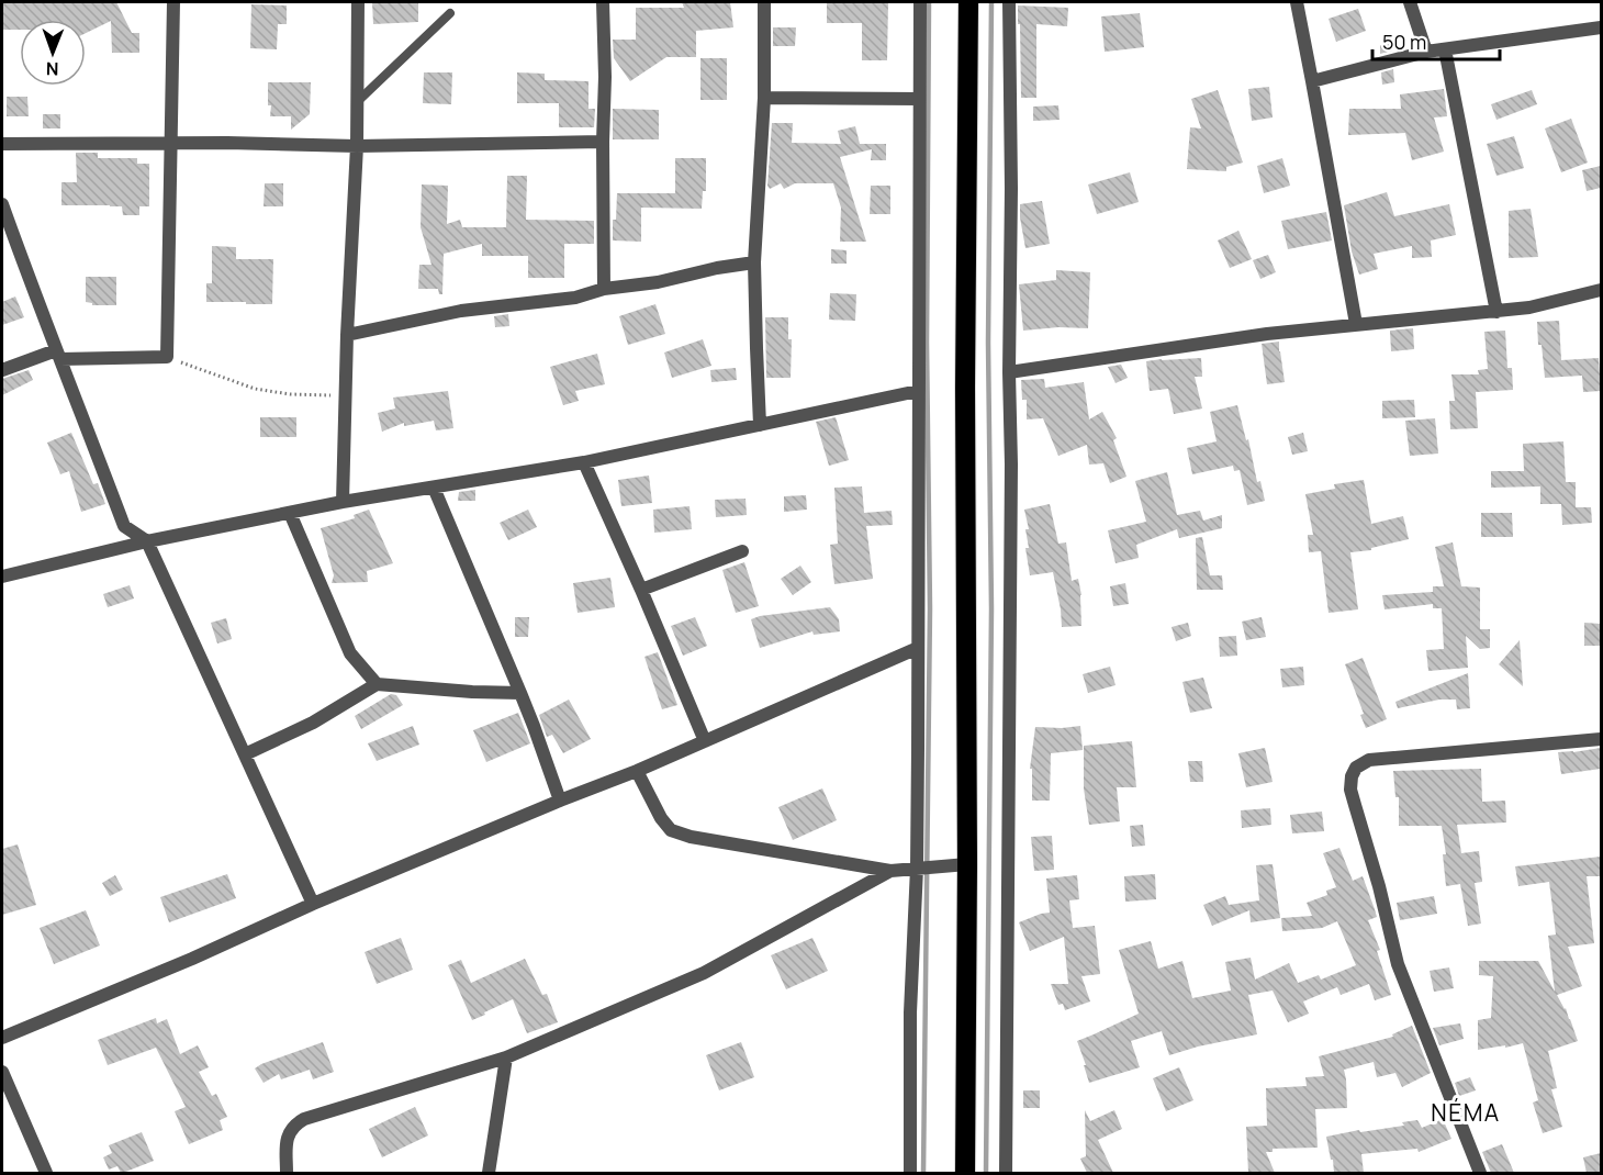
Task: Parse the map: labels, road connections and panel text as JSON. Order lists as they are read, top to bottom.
{
  "districts": ["NÉMA"],
  "scale_bar": "50 m",
  "north": "bottom"
}
